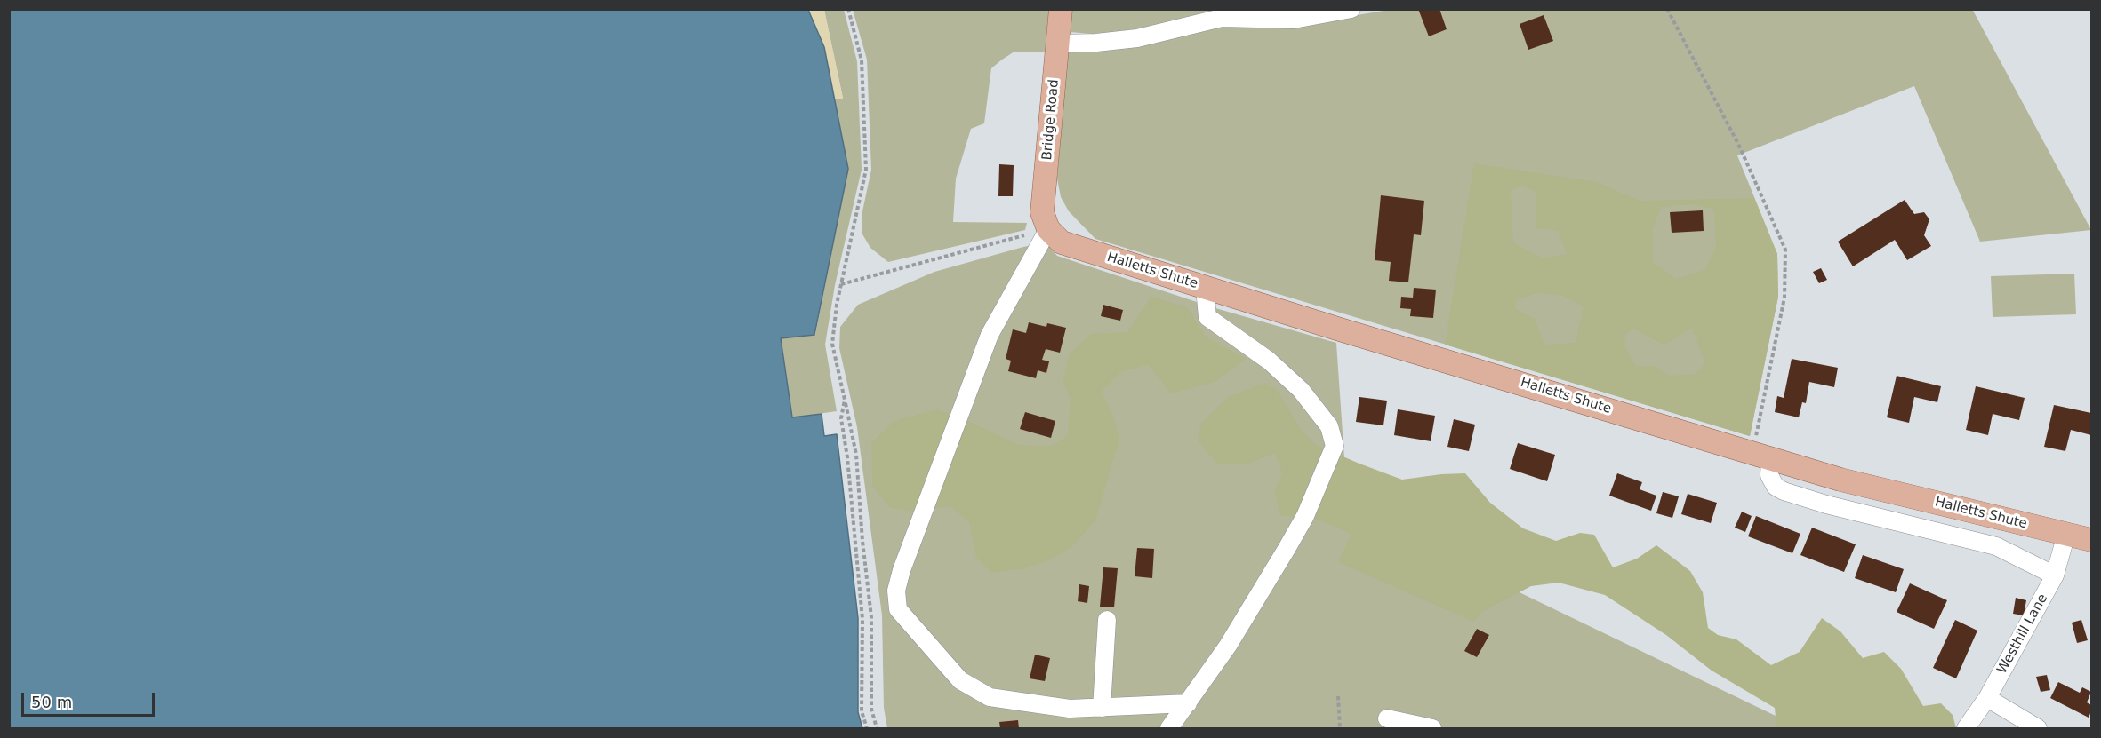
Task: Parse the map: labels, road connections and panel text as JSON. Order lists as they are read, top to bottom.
{
  "streets": {
    "main road": ["Bridge Road", "Halletts Shute"],
    "street": ["Westhill Lane"]
  },
  "crossings": [
    ["Bridge Road", "Halletts Shute"],
    ["Halletts Shute", "Westhill Lane"]
  ],
  "scale_bar": "50 m"
}
